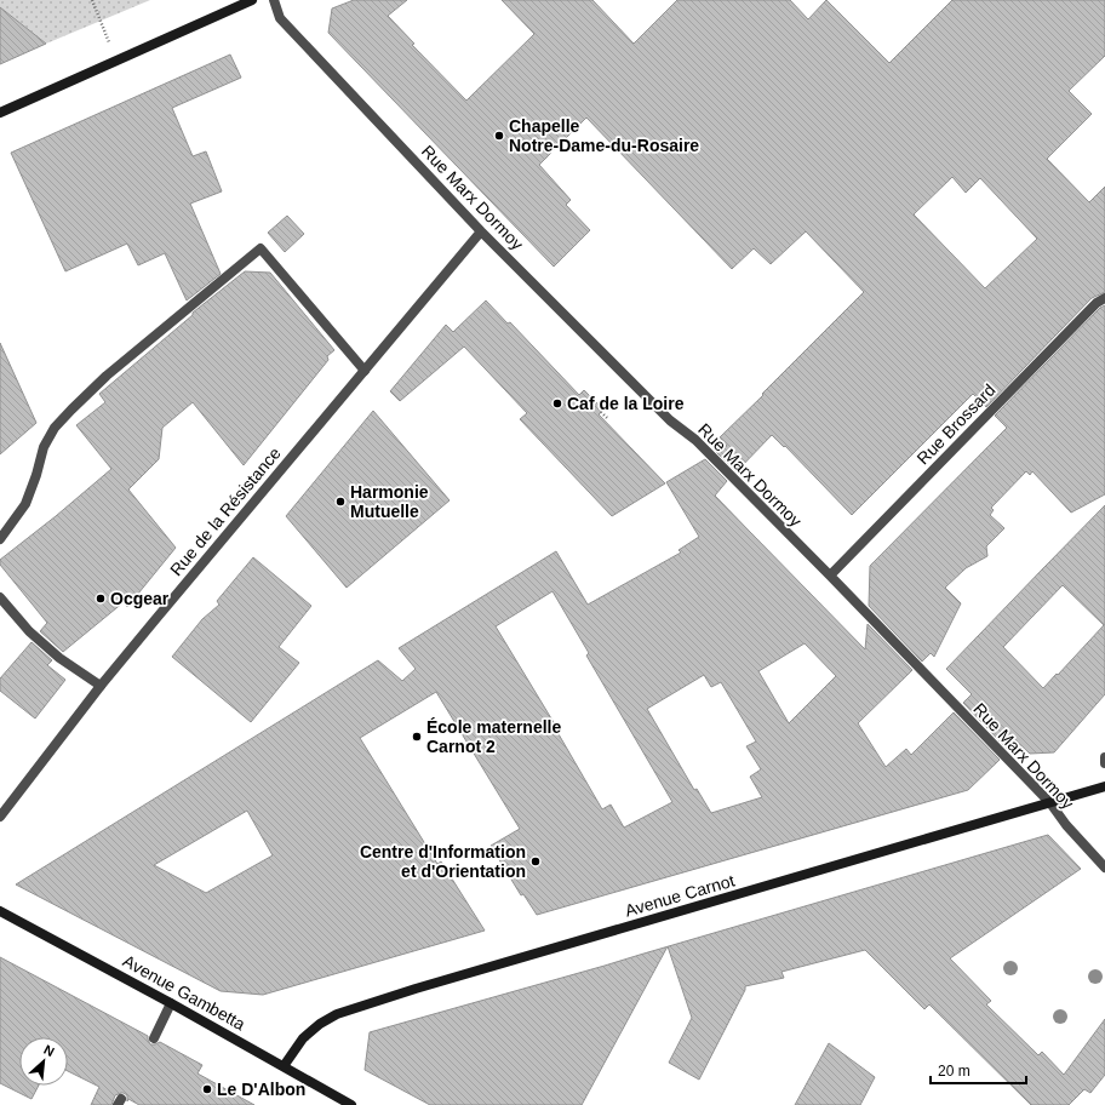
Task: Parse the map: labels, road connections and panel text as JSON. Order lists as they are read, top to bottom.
{
  "streets": {
    "street": [
      "Rue Marx Dormoy",
      "Rue Brossard",
      "Rue de la Résistance",
      "Avenue Carnot",
      "Avenue Gambetta"
    ]
  },
  "crossings": [
    ["Rue Marx Dormoy", "Rue Brossard"],
    ["Rue Marx Dormoy", "Rue de la Résistance"],
    ["Rue Marx Dormoy", "Avenue Carnot"],
    ["Avenue Carnot", "Avenue Gambetta"]
  ],
  "places": [
    "Chapelle Notre-Dame-du-Rosaire",
    "Caf de la Loire",
    "Harmonie Mutuelle",
    "Ocgear",
    "École maternelle Carnot 2",
    "Centre d'Information et d'Orientation",
    "Le D'Albon"
  ],
  "scale_bar": "20 m",
  "north": "top right"
}
